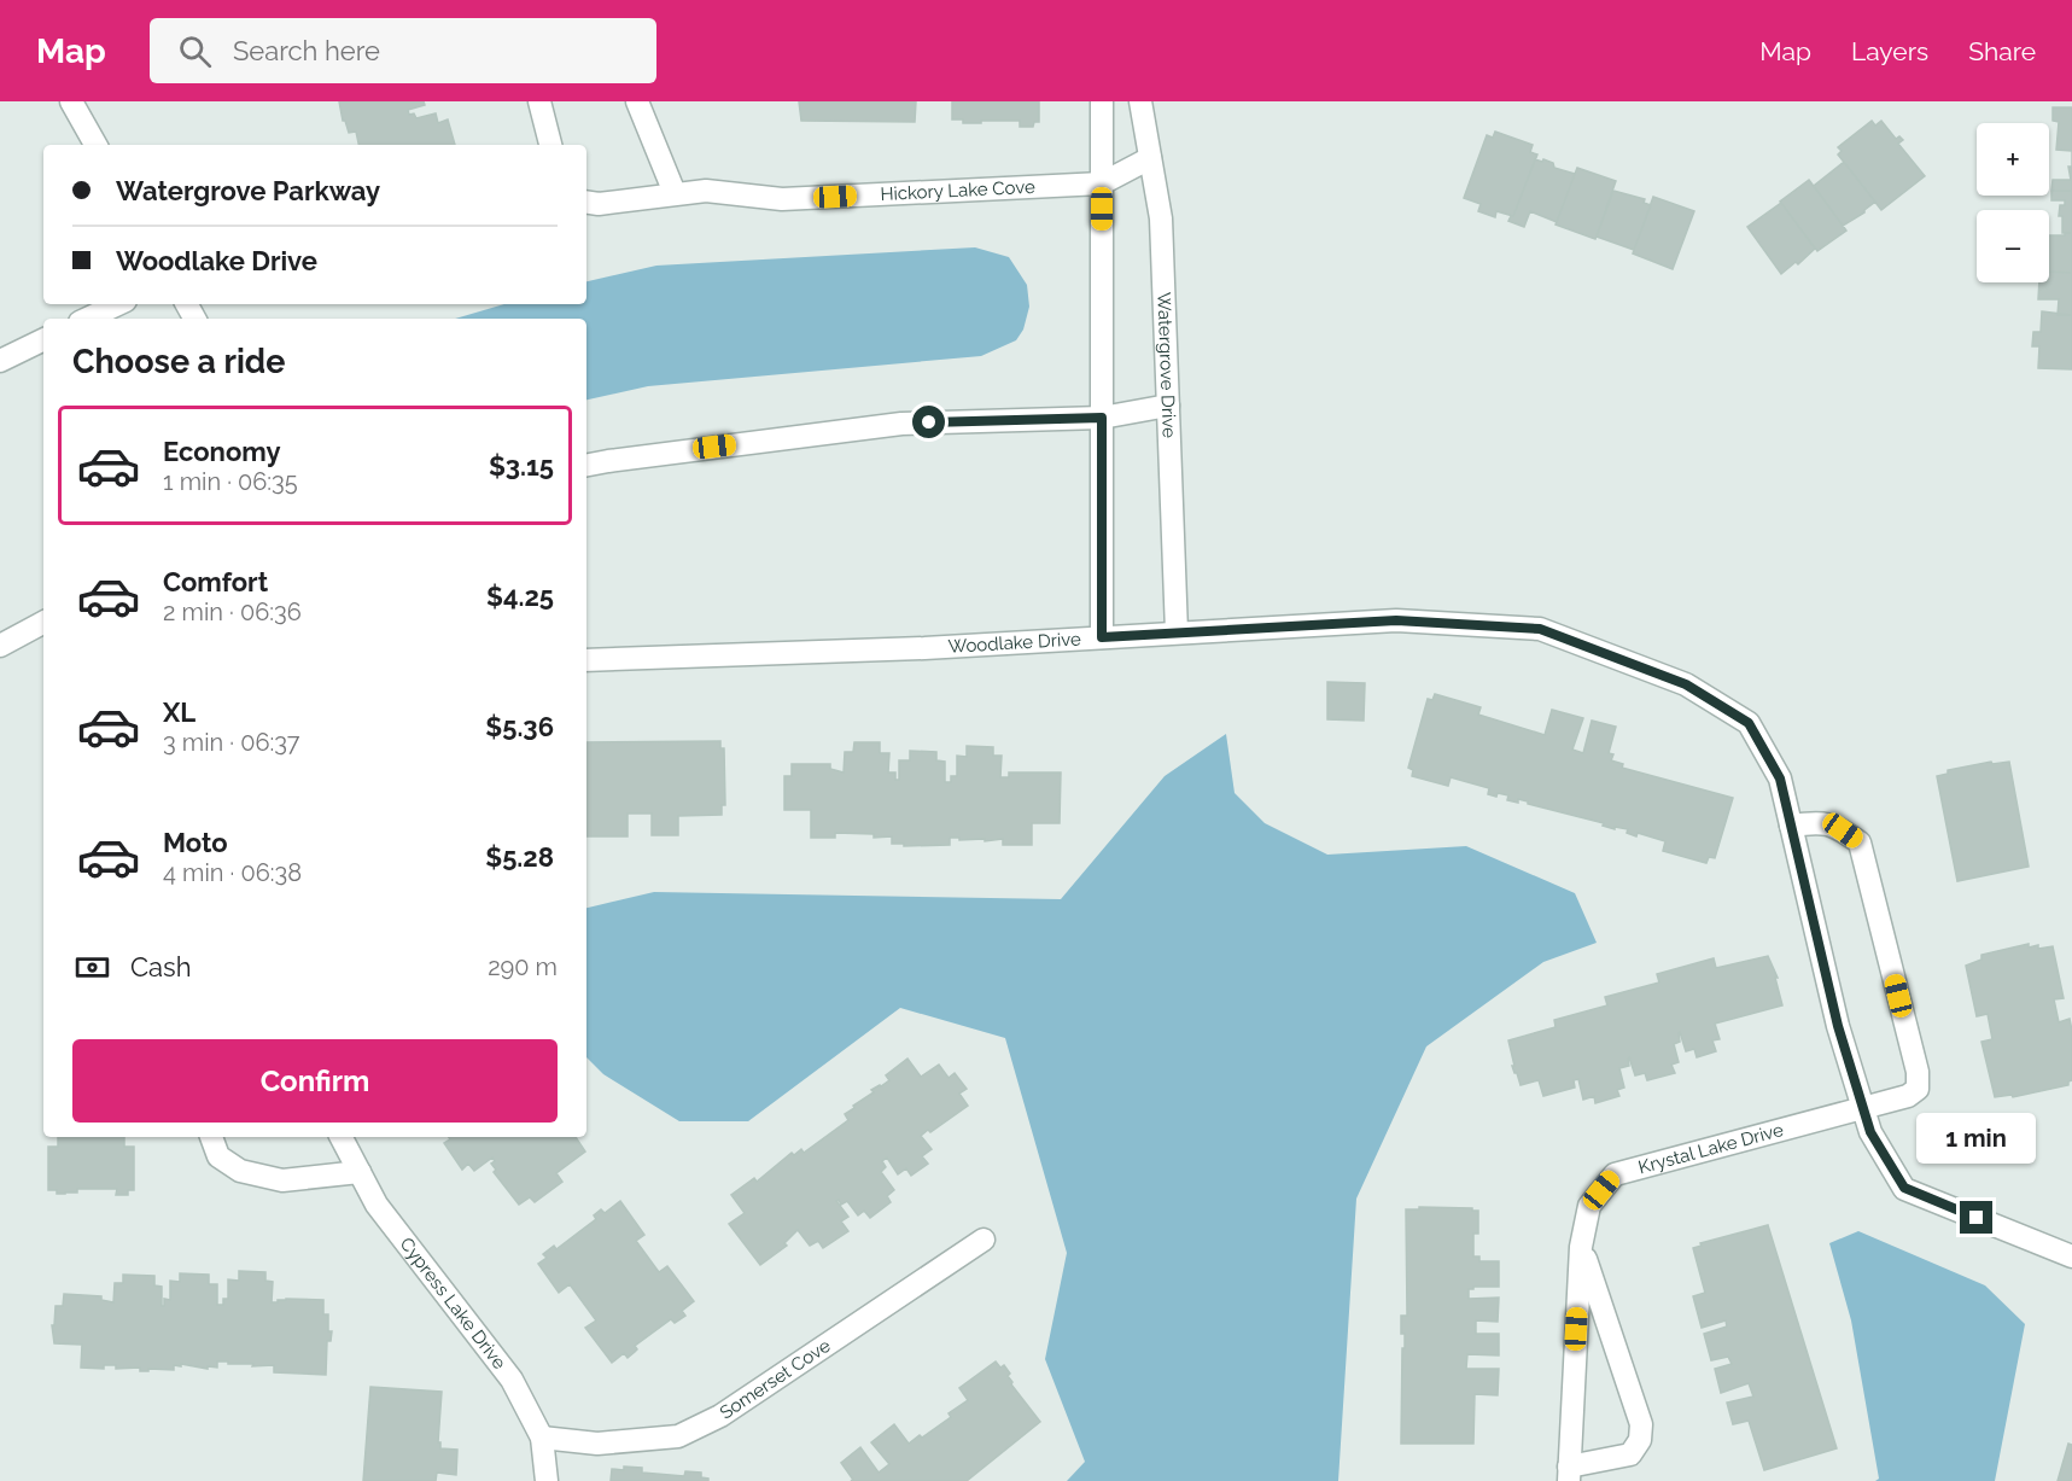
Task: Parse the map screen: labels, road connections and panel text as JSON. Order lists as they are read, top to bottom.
{
  "streets": {
    "street": [
      "Hickory Lake Cove",
      "Watergrove Drive",
      "Woodlake Drive",
      "Krystal Lake Drive",
      "Cypress Lake Drive",
      "Somerset Cove"
    ]
  },
  "crossings": [
    ["Hickory Lake Cove", "Watergrove Drive"],
    ["Watergrove Drive", "Woodlake Drive"],
    ["Woodlake Drive", "Krystal Lake Drive"],
    ["Cypress Lake Drive", "Somerset Cove"]
  ],
  "page": {
    "header": "Map",
    "search": "Search here",
    "nav": ["Map", "Layers", "Share"],
    "map_buttons": ["+", "−"],
    "banner": ["Watergrove Parkway", "Woodlake Drive"],
    "heading": "Choose a ride",
    "list": [
      {
        "name": "Economy",
        "note": "1 min · 06:35",
        "value": "$3.15"
      },
      {
        "name": "Comfort",
        "note": "2 min · 06:36",
        "value": "$4.25"
      },
      {
        "name": "XL",
        "note": "3 min · 06:37",
        "value": "$5.36"
      },
      {
        "name": "Moto",
        "note": "4 min · 06:38",
        "value": "$5.28"
      }
    ],
    "pay": ["Cash", "290 m"],
    "buttons": "Confirm",
    "bubble": "1 min"
  }
}
